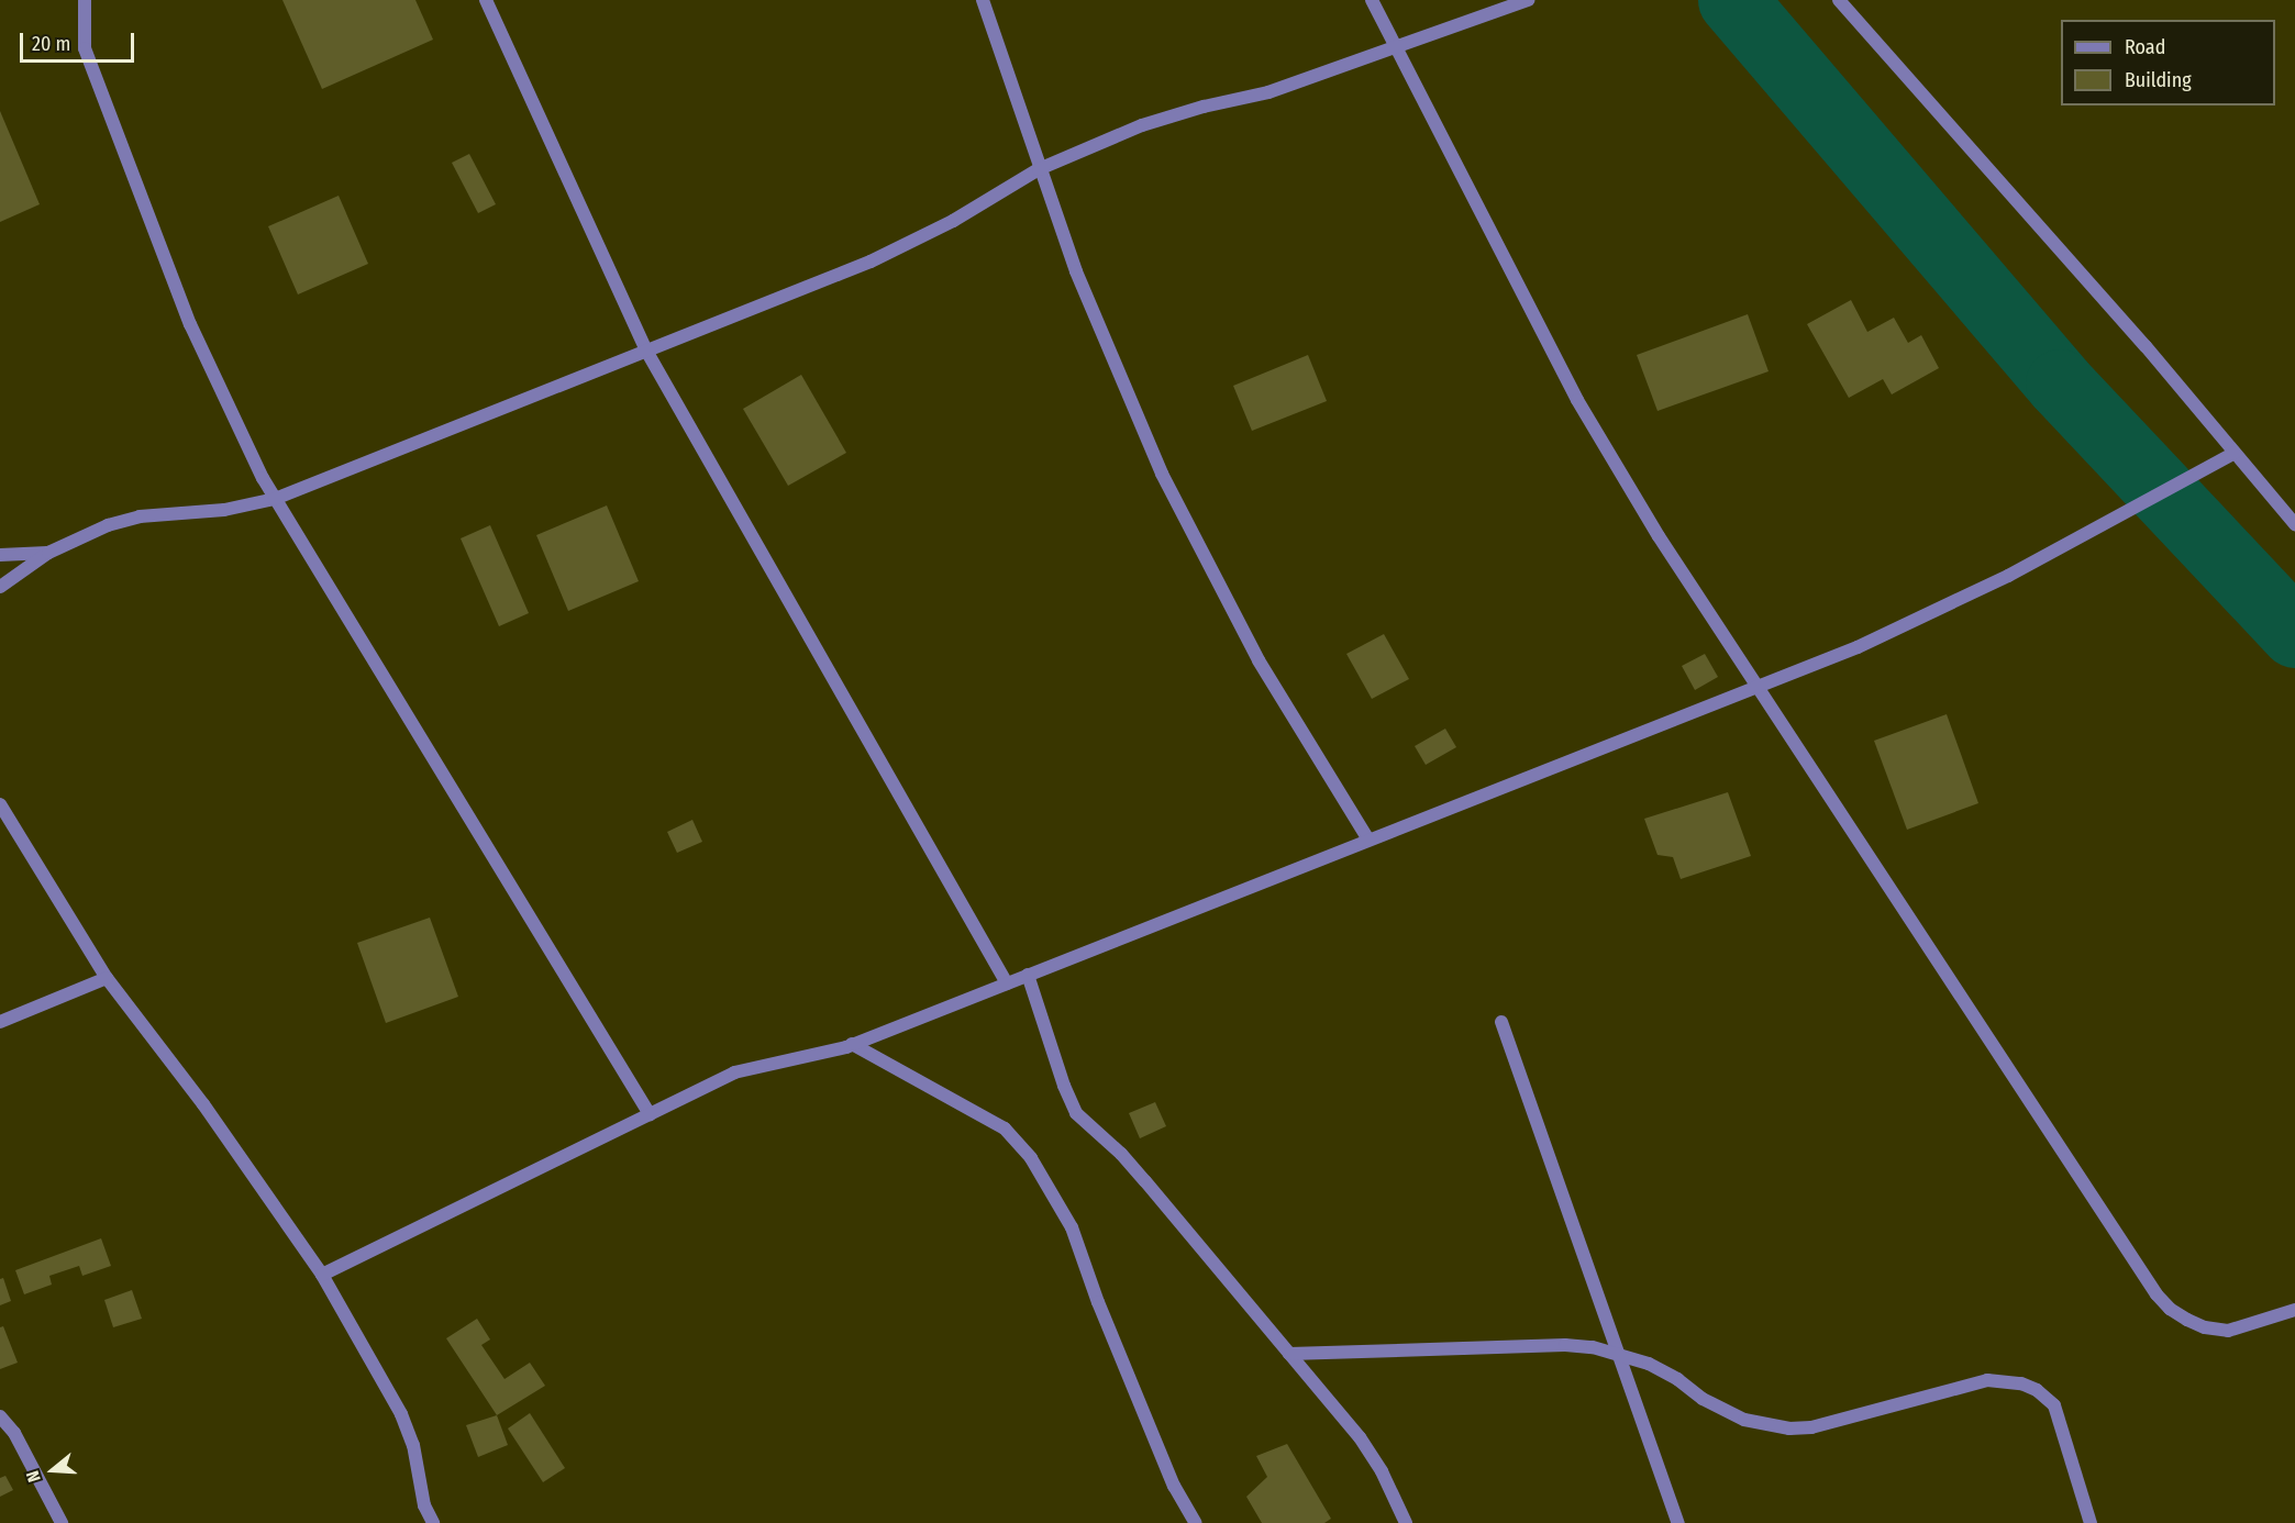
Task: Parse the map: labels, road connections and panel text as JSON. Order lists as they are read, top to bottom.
{
  "legend": ["Road", "Building"],
  "scale_bar": "20 m",
  "north": "left"
}
